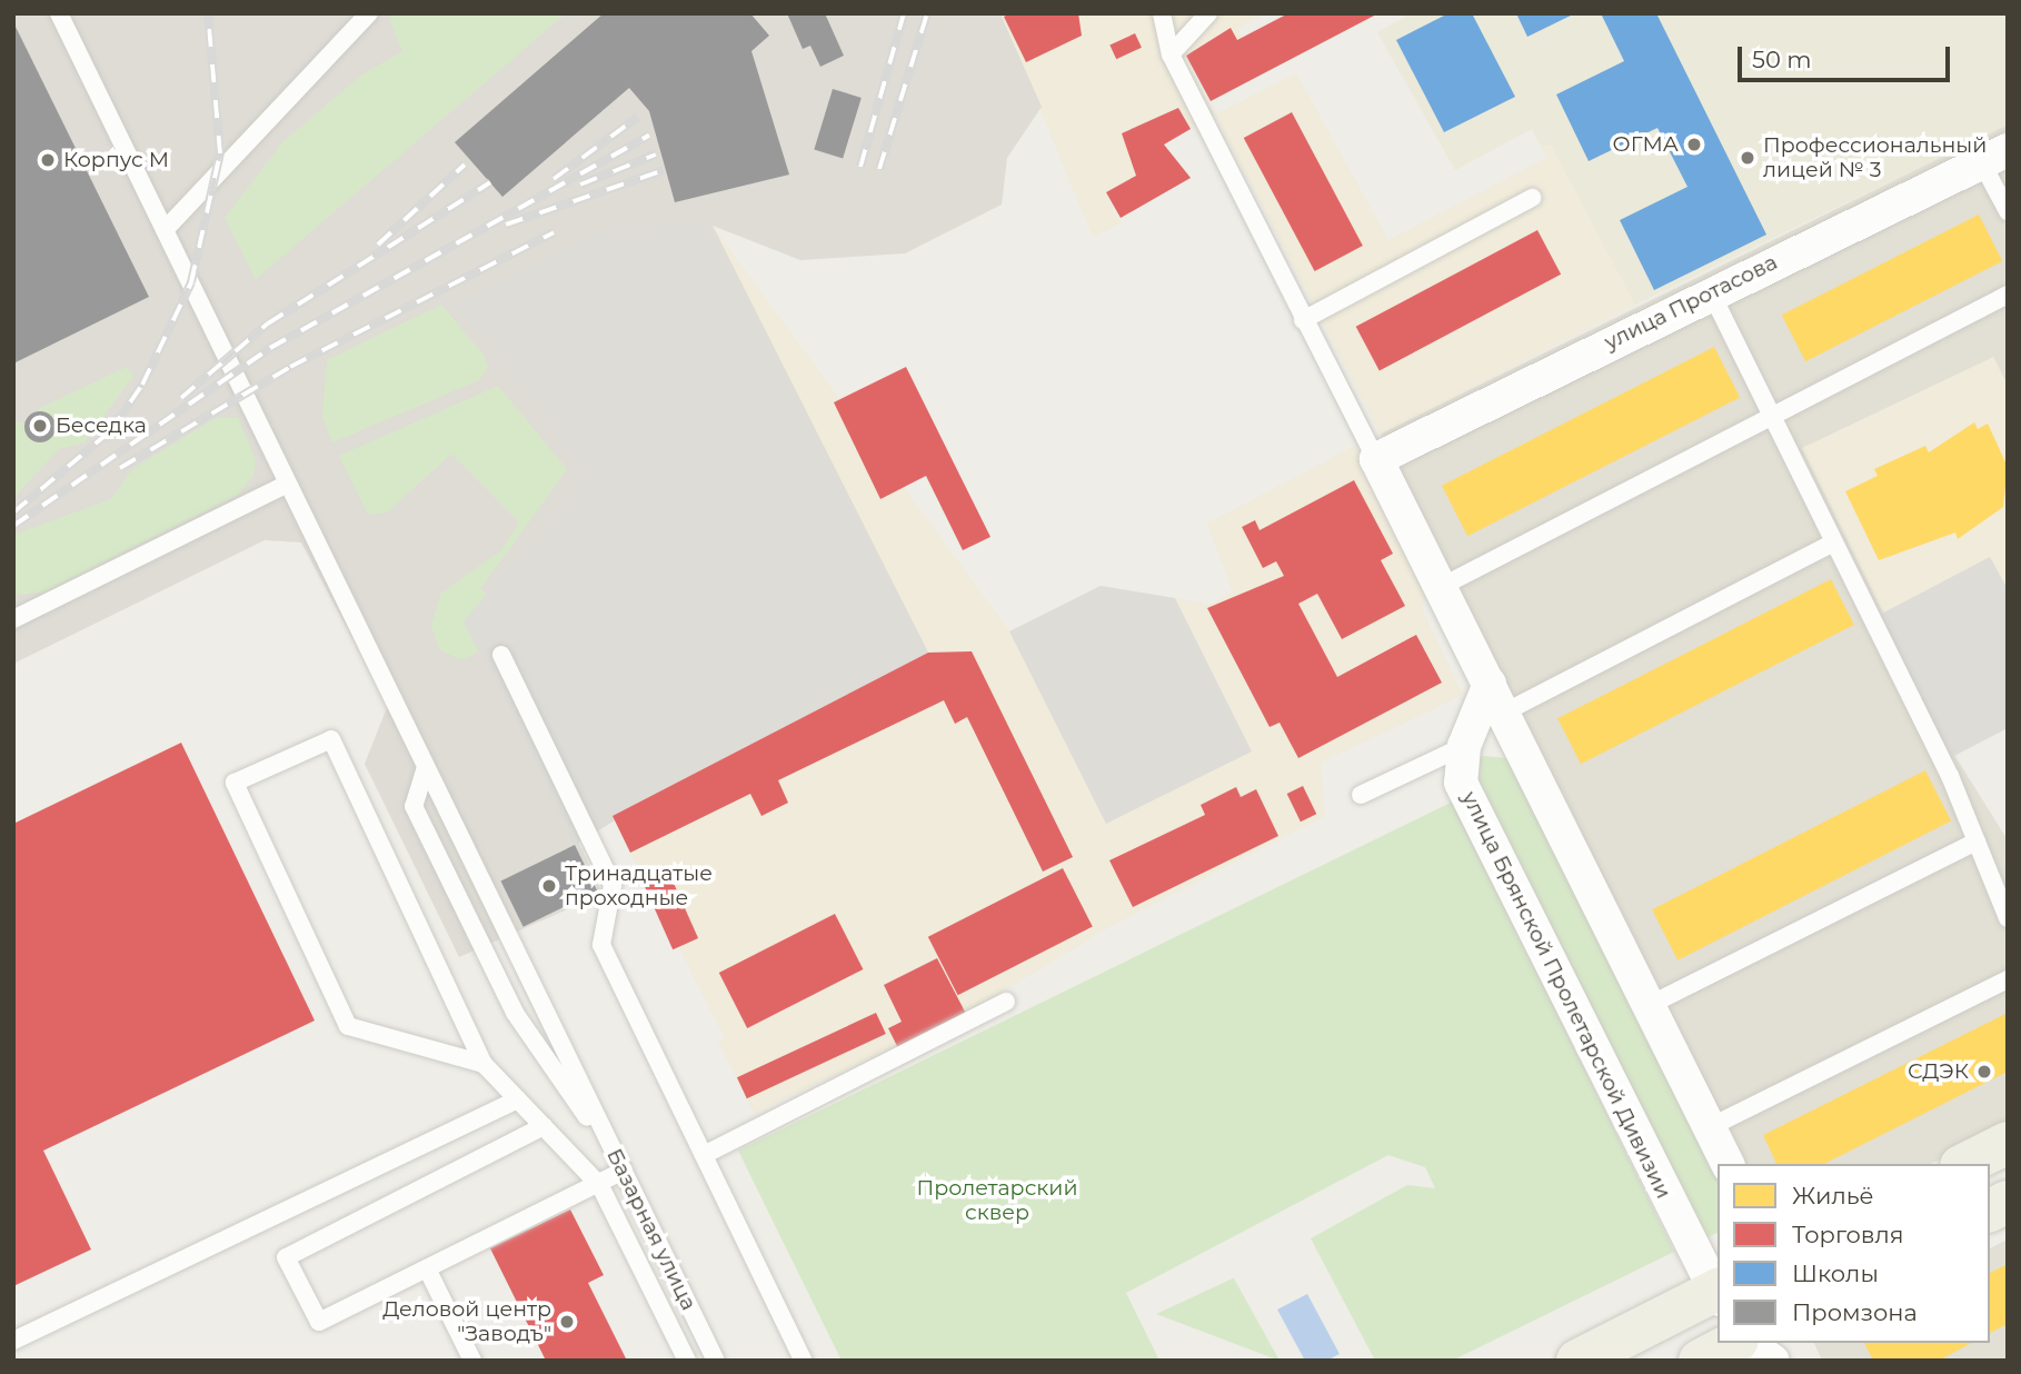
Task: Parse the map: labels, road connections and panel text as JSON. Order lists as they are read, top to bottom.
{
  "streets": {
    "street": ["улица Протасова", "улица Брянской Пролетарской Дивизии"],
    "lane": ["Базарная улица"]
  },
  "parks": ["Пролетарский сквер"],
  "places": [
    "ОГМА",
    "Профессиональный лицей № 3",
    "Корпус М",
    "Беседка",
    "Тринадцатые проходные",
    "СДЭК",
    "Деловой центр \"Заводъ\""
  ],
  "legend": [
    "Жильё",
    "Торговля",
    "Школы",
    "Промзона"
  ],
  "scale_bar": "50 m"
}
